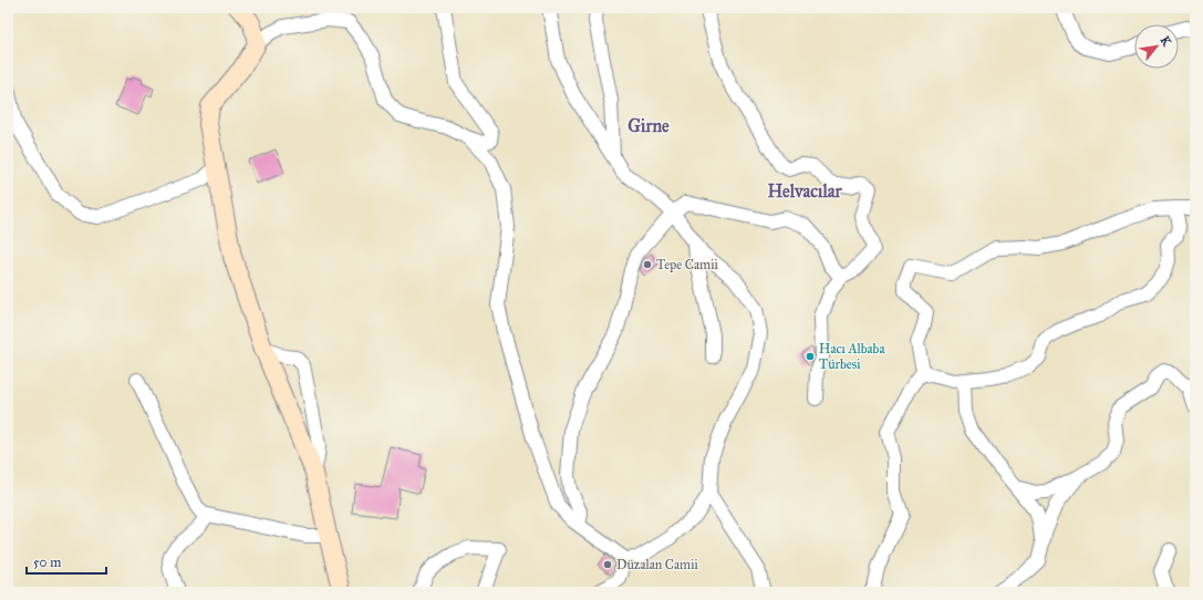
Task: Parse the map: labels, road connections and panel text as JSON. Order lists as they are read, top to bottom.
{
  "districts": ["Girne", "Helvacılar"],
  "places": ["Tepe Camii", "Hacı Albaba Türbesi", "Düzalan Camii"],
  "scale_bar": "50 m",
  "north": "top right"
}
